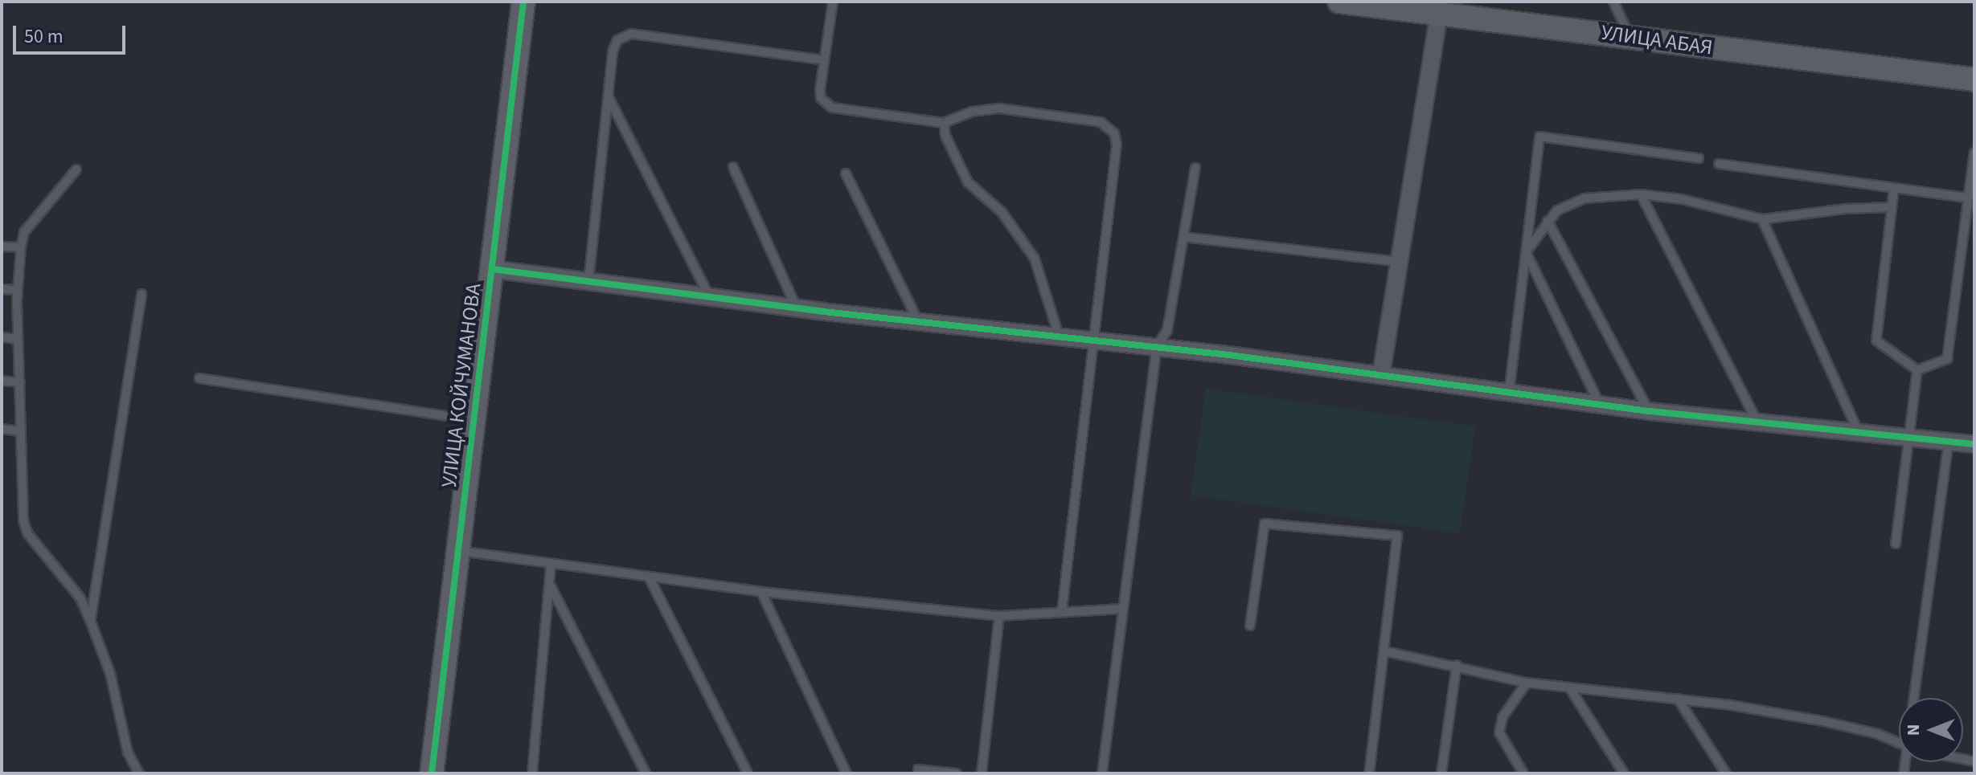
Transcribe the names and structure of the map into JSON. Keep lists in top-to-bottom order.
{
  "streets": {
    "street": ["УЛИЦА АБАЯ", "УЛИЦА КОЙЧУМАНОВА"]
  },
  "scale_bar": "50 m",
  "north": "left"
}
